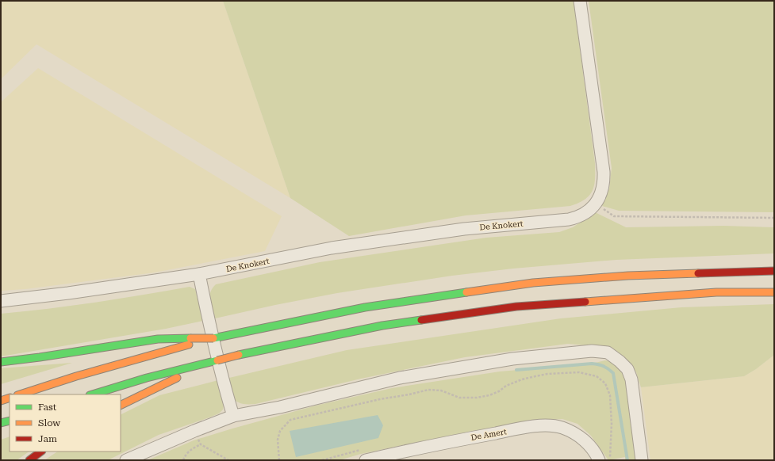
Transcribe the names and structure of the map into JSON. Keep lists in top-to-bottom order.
{
  "streets": {
    "street": ["De Knokert", "De Amert"]
  },
  "legend": ["Fast", "Slow", "Jam"]
}
